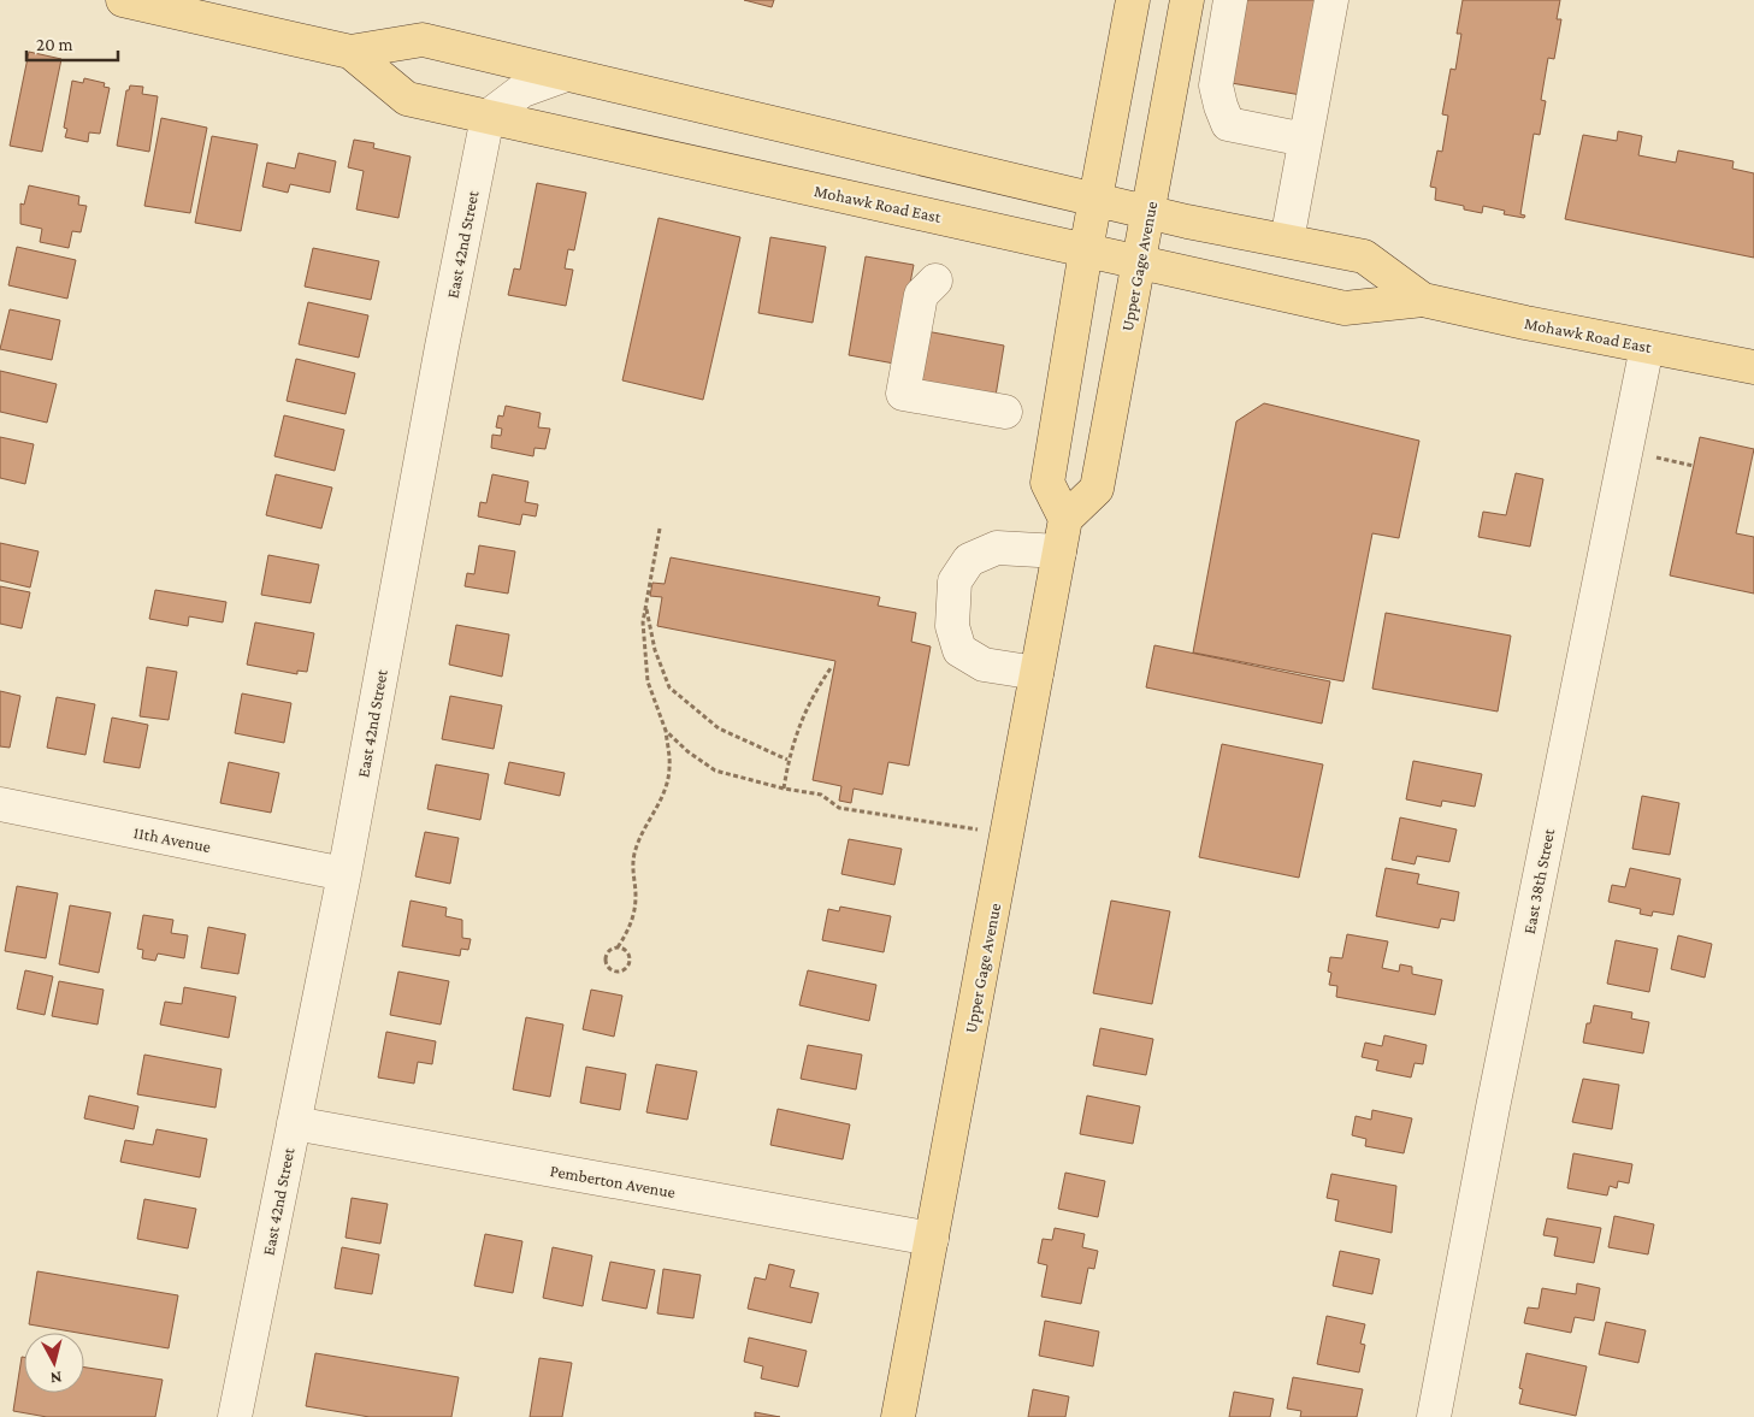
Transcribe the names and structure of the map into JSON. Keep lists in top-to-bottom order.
{
  "streets": {
    "main road": ["Mohawk Road East", "Upper Gage Avenue"],
    "street": [
      "East 42nd Street",
      "11th Avenue",
      "East 38th Street",
      "Pemberton Avenue"
    ]
  },
  "crossings": [
    ["Mohawk Road East", "East 42nd Street"],
    ["Mohawk Road East", "Upper Gage Avenue"],
    ["Mohawk Road East", "East 38th Street"],
    ["East 42nd Street", "11th Avenue"],
    ["East 42nd Street", "Pemberton Avenue"],
    ["Upper Gage Avenue", "Pemberton Avenue"]
  ],
  "scale_bar": "20 m",
  "north": "bottom"
}
